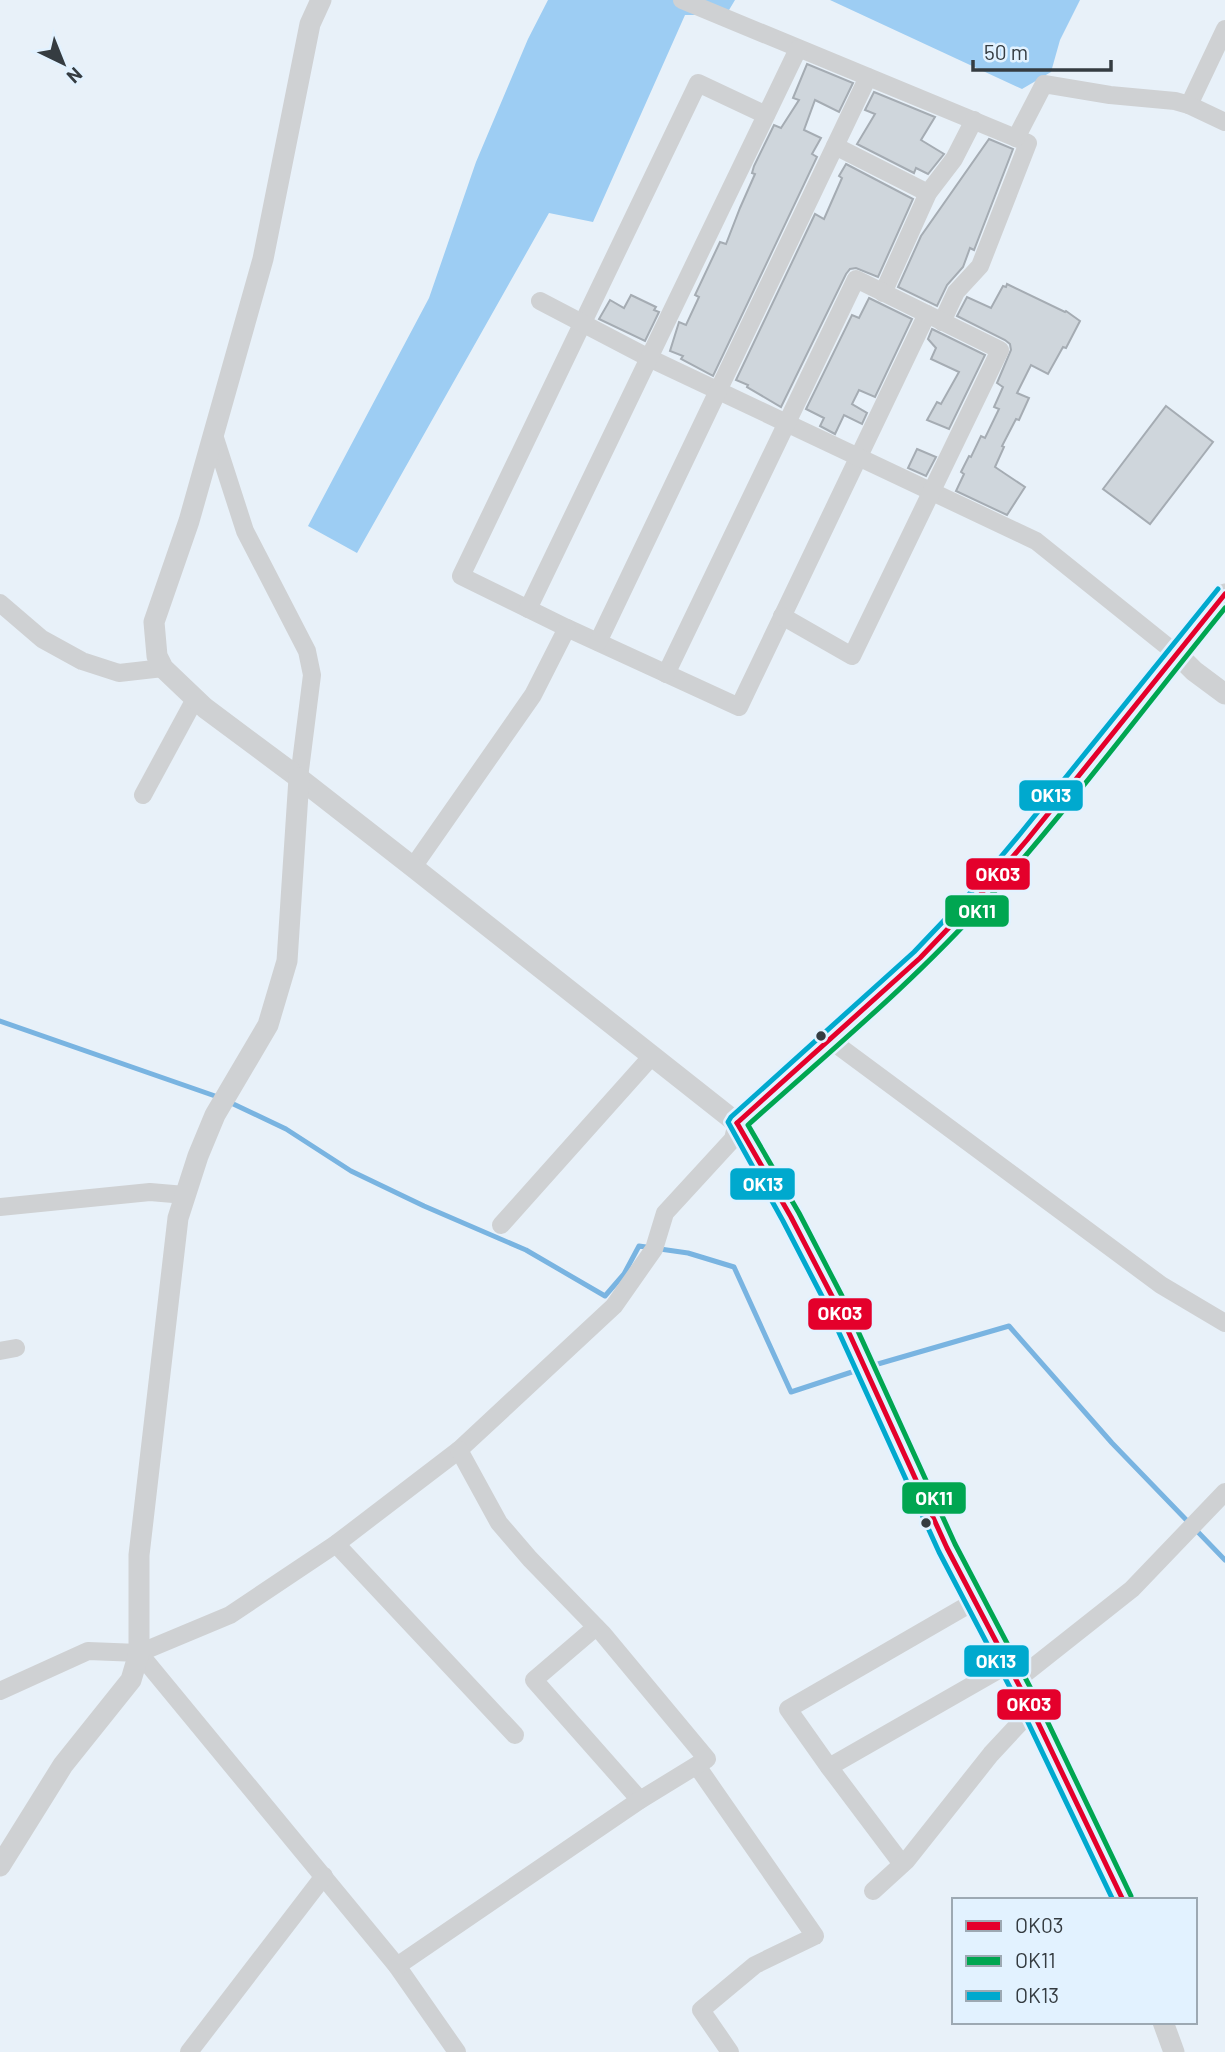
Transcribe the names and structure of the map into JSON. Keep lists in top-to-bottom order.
{
  "lines": ["transit line OK13", "transit line OK03", "transit line OK11"],
  "legend": ["OK03", "OK11", "OK13"],
  "scale_bar": "50 m",
  "north": "bottom right"
}
